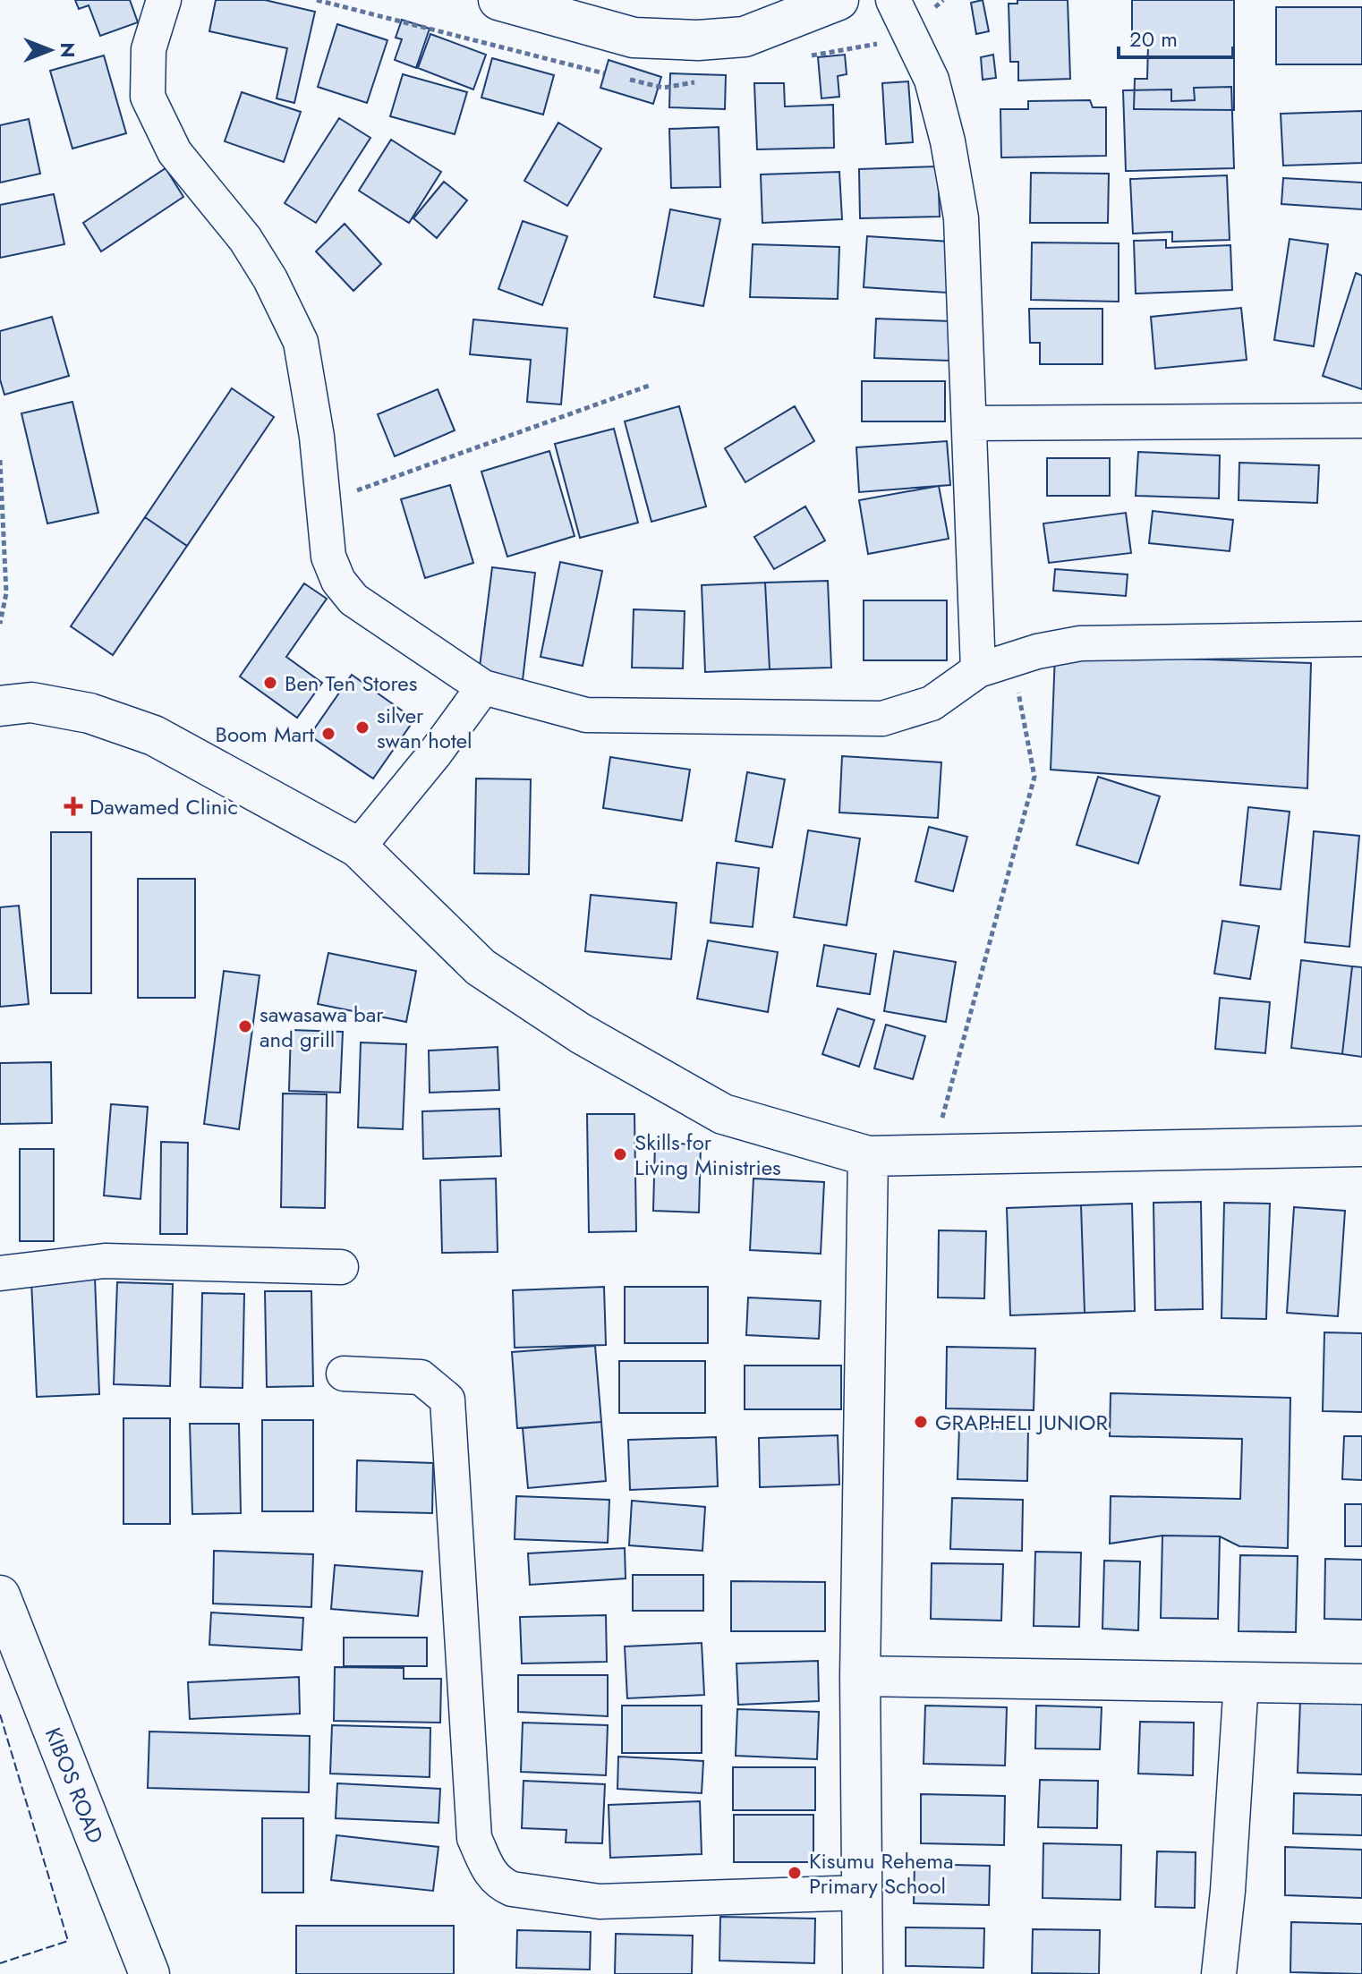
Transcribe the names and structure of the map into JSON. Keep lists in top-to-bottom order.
{
  "streets": {
    "street": ["KIBOS ROAD"]
  },
  "places": {
    "other": [
      "Ben Ten Stores",
      "silver swan hotel",
      "Boom Mart",
      "sawasawa bar and grill",
      "Skills for Living Ministries",
      "GRAPHELI JUNIOR",
      "Kisumu Rehema Primary School"
    ],
    "health": ["Dawamed Clinic"]
  },
  "scale_bar": "20 m",
  "north": "right"
}
